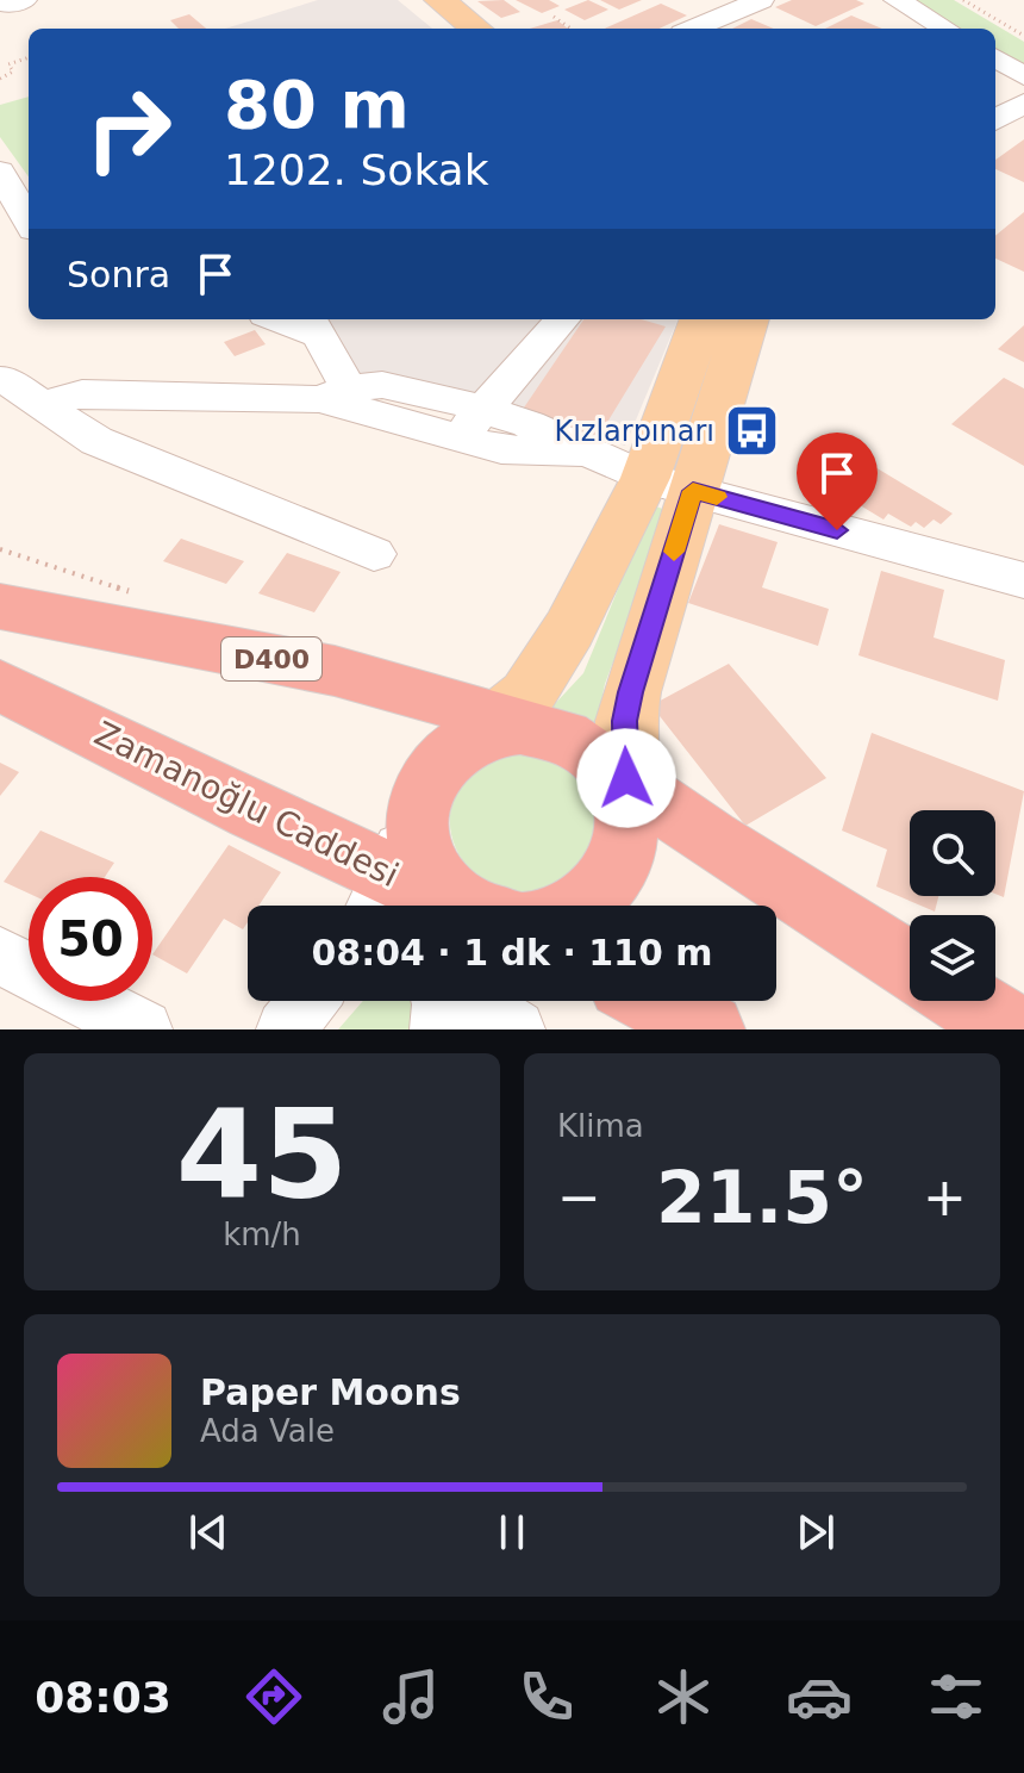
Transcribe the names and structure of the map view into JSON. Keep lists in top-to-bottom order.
{
  "streets": {
    "highway": ["D400", "Zamanoğlu Caddesi"]
  },
  "places": {
    "bus stop": ["Kızlarpınarı"]
  },
  "page": {
    "turn": ["80 m", "1202. Sokak"],
    "then": "Sonra",
    "limit": "50",
    "trip": "08:04 · 1 dk · 110 m",
    "tile": [
      ["45", "km/h"],
      "Klima"
    ],
    "heat": ["−", "21.5°", "+"],
    "song": ["Paper Moons", "Ada Vale"],
    "tabs": "08:03"
  }
}
